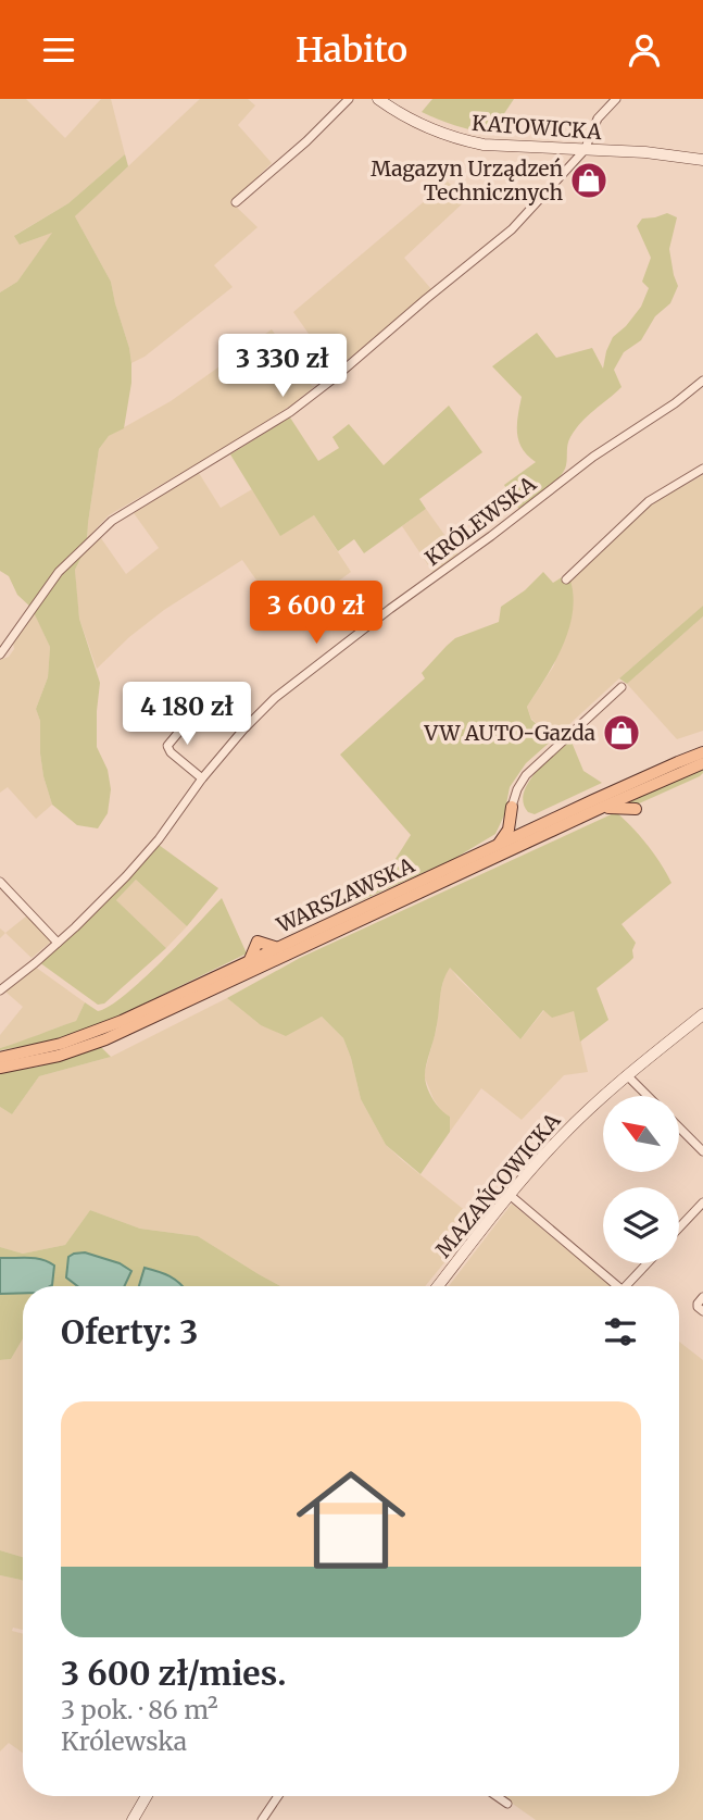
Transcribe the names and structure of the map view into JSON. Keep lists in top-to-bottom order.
{
  "streets": {
    "main road": ["WARSZAWSKA"],
    "street": ["KATOWICKA", "KRÓLEWSKA", "MAZAŃCOWICKA"]
  },
  "places": {
    "shop": ["Magazyn Urządzeń Technicznych", "VW AUTO-Gazda"]
  },
  "north": "top left",
  "page": {
    "header": "Habito",
    "price": ["3 330 zł", "3 600 zł", "4 180 zł"],
    "heading": "Oferty: 3",
    "list": [
      {
        "name": "3 600 zł/mies.",
        "note": "3 pok. · 86 m² · Królewska"
      }
    ]
  }
}
